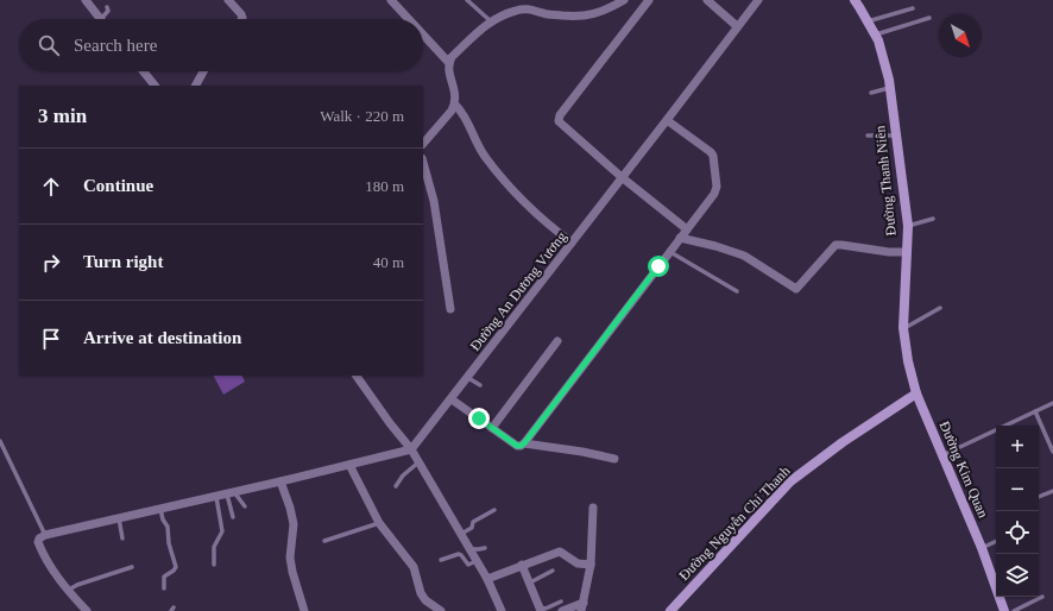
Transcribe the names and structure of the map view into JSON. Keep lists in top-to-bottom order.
{
  "streets": {
    "main road": ["Đường Thanh Niên", "Đường Kim Quan", "Đường Nguyễn Chí Thanh"],
    "street": ["Đường An Dương Vương"]
  },
  "crossings": [
    ["Đường Thanh Niên", "Đường Kim Quan"],
    ["Đường Thanh Niên", "Đường Nguyễn Chí Thanh"],
    ["Đường Kim Quan", "Đường Nguyễn Chí Thanh"]
  ],
  "north": "bottom right",
  "page": {
    "search": "Search here",
    "heading": ["3 min", "Walk · 220 m"],
    "list": [
      ["Continue", "180 m"],
      ["Turn right", "40 m"],
      "Arrive at destination"
    ],
    "map_buttons": ["+", "−"]
  }
}
